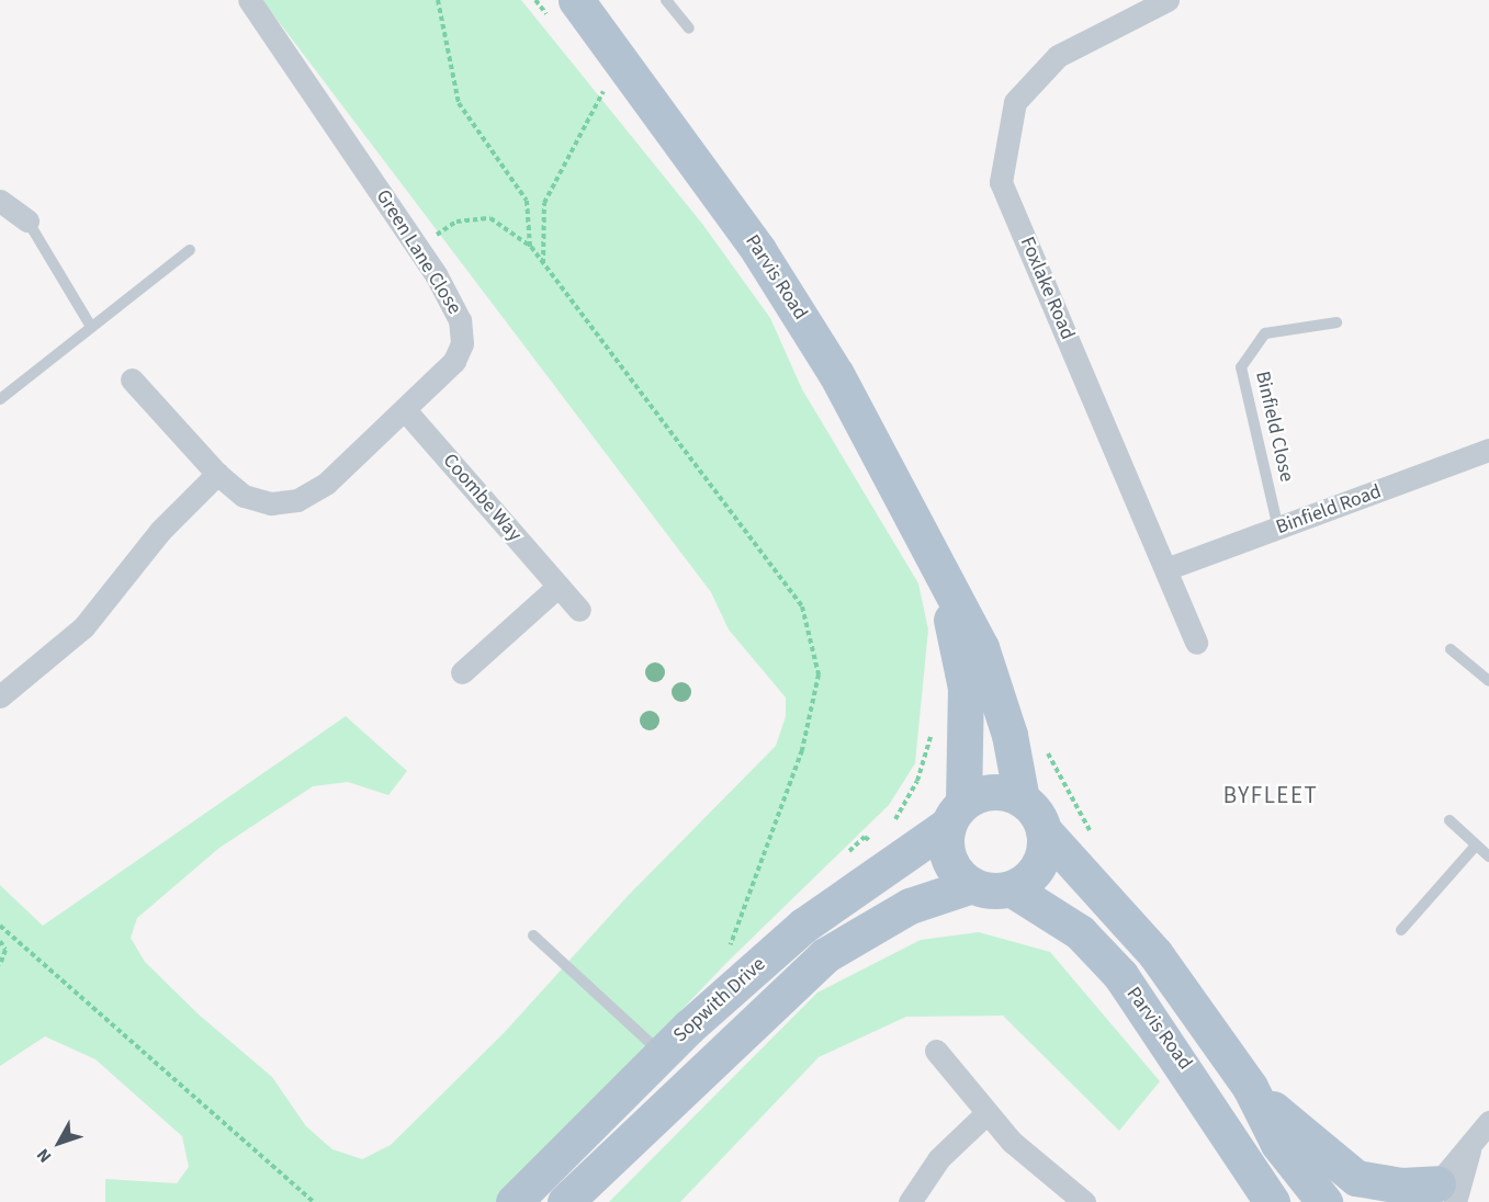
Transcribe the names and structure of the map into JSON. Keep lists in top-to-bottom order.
{
  "streets": {
    "main road": ["Parvis Road", "Sopwith Drive"],
    "street": [
      "Green Lane Close",
      "Foxlake Road",
      "Coombe Way",
      "Binfield Road"
    ],
    "lane": ["Binfield Close"]
  },
  "crossings": [
    ["Green Lane Close", "Coombe Way"],
    ["Parvis Road", "Sopwith Drive"],
    ["Foxlake Road", "Binfield Road"],
    ["Binfield Close", "Binfield Road"]
  ],
  "districts": ["BYFLEET"],
  "north": "bottom left"
}
